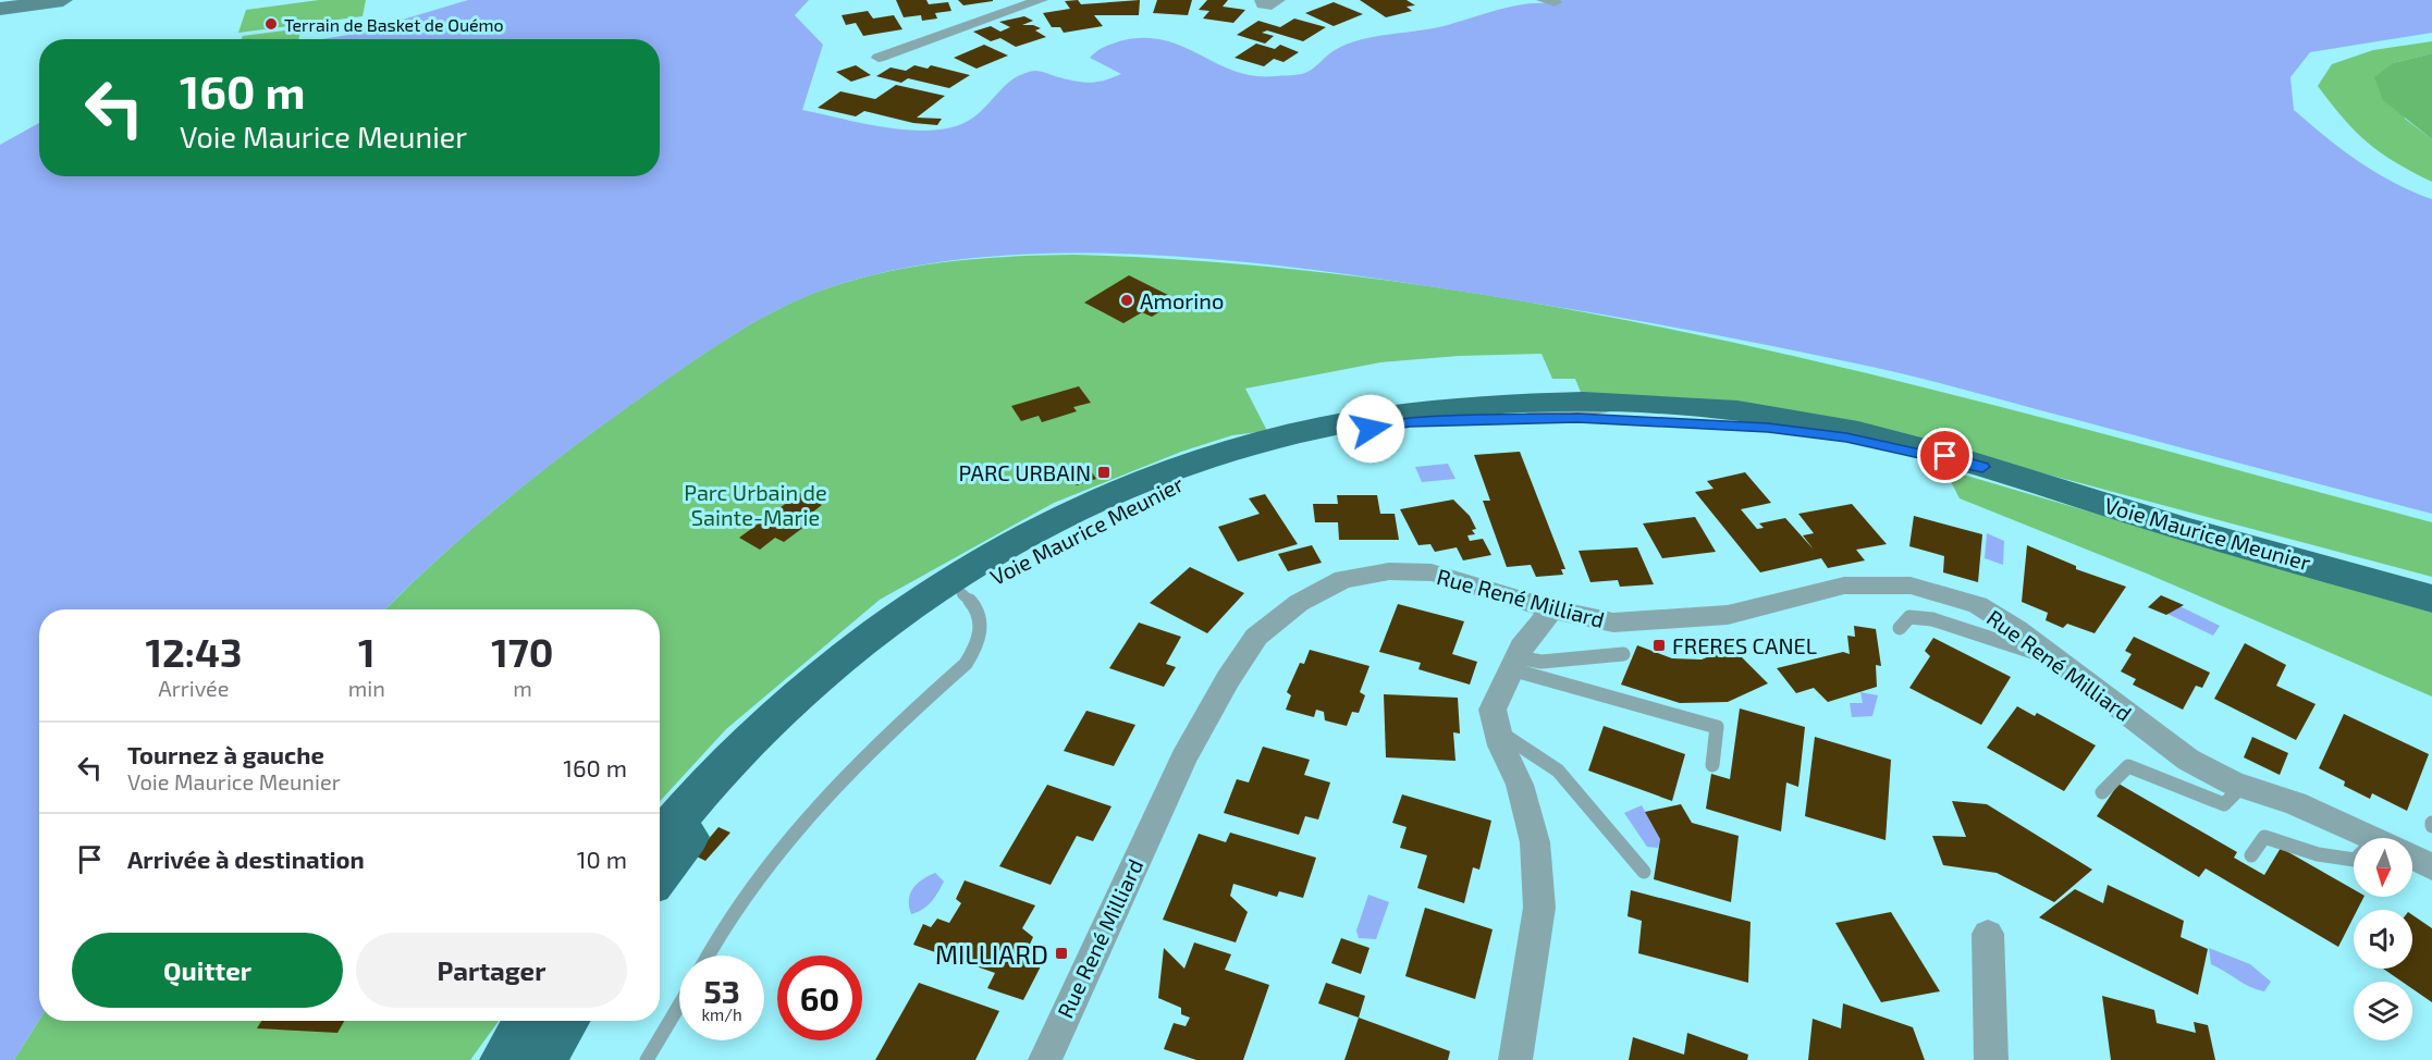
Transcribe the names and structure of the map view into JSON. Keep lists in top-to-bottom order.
{
  "streets": {
    "main road": ["Voie Maurice Meunier"],
    "street": ["Rue René Milliard"]
  },
  "parks": ["Parc Urbain de Sainte-Marie"],
  "places": {
    "other": ["Terrain de Basket de Ouémo", "Amorino"],
    "transit": ["PARC URBAIN", "FRERES CANEL", "MILLIARD"]
  },
  "north": "bottom",
  "page": {
    "turn": ["160 m", "Voie Maurice Meunier"],
    "eta": [
      "12:43",
      "Arrivée",
      "1",
      "min",
      "170",
      "m"
    ],
    "list": [
      {
        "name": "Tournez à gauche",
        "note": "Voie Maurice Meunier",
        "value": "160 m"
      },
      {
        "name": "Arrivée à destination",
        "value": "10 m"
      }
    ],
    "buttons": ["Quitter", "Partager"],
    "speed": "53 km/h",
    "limit": "60"
  }
}
